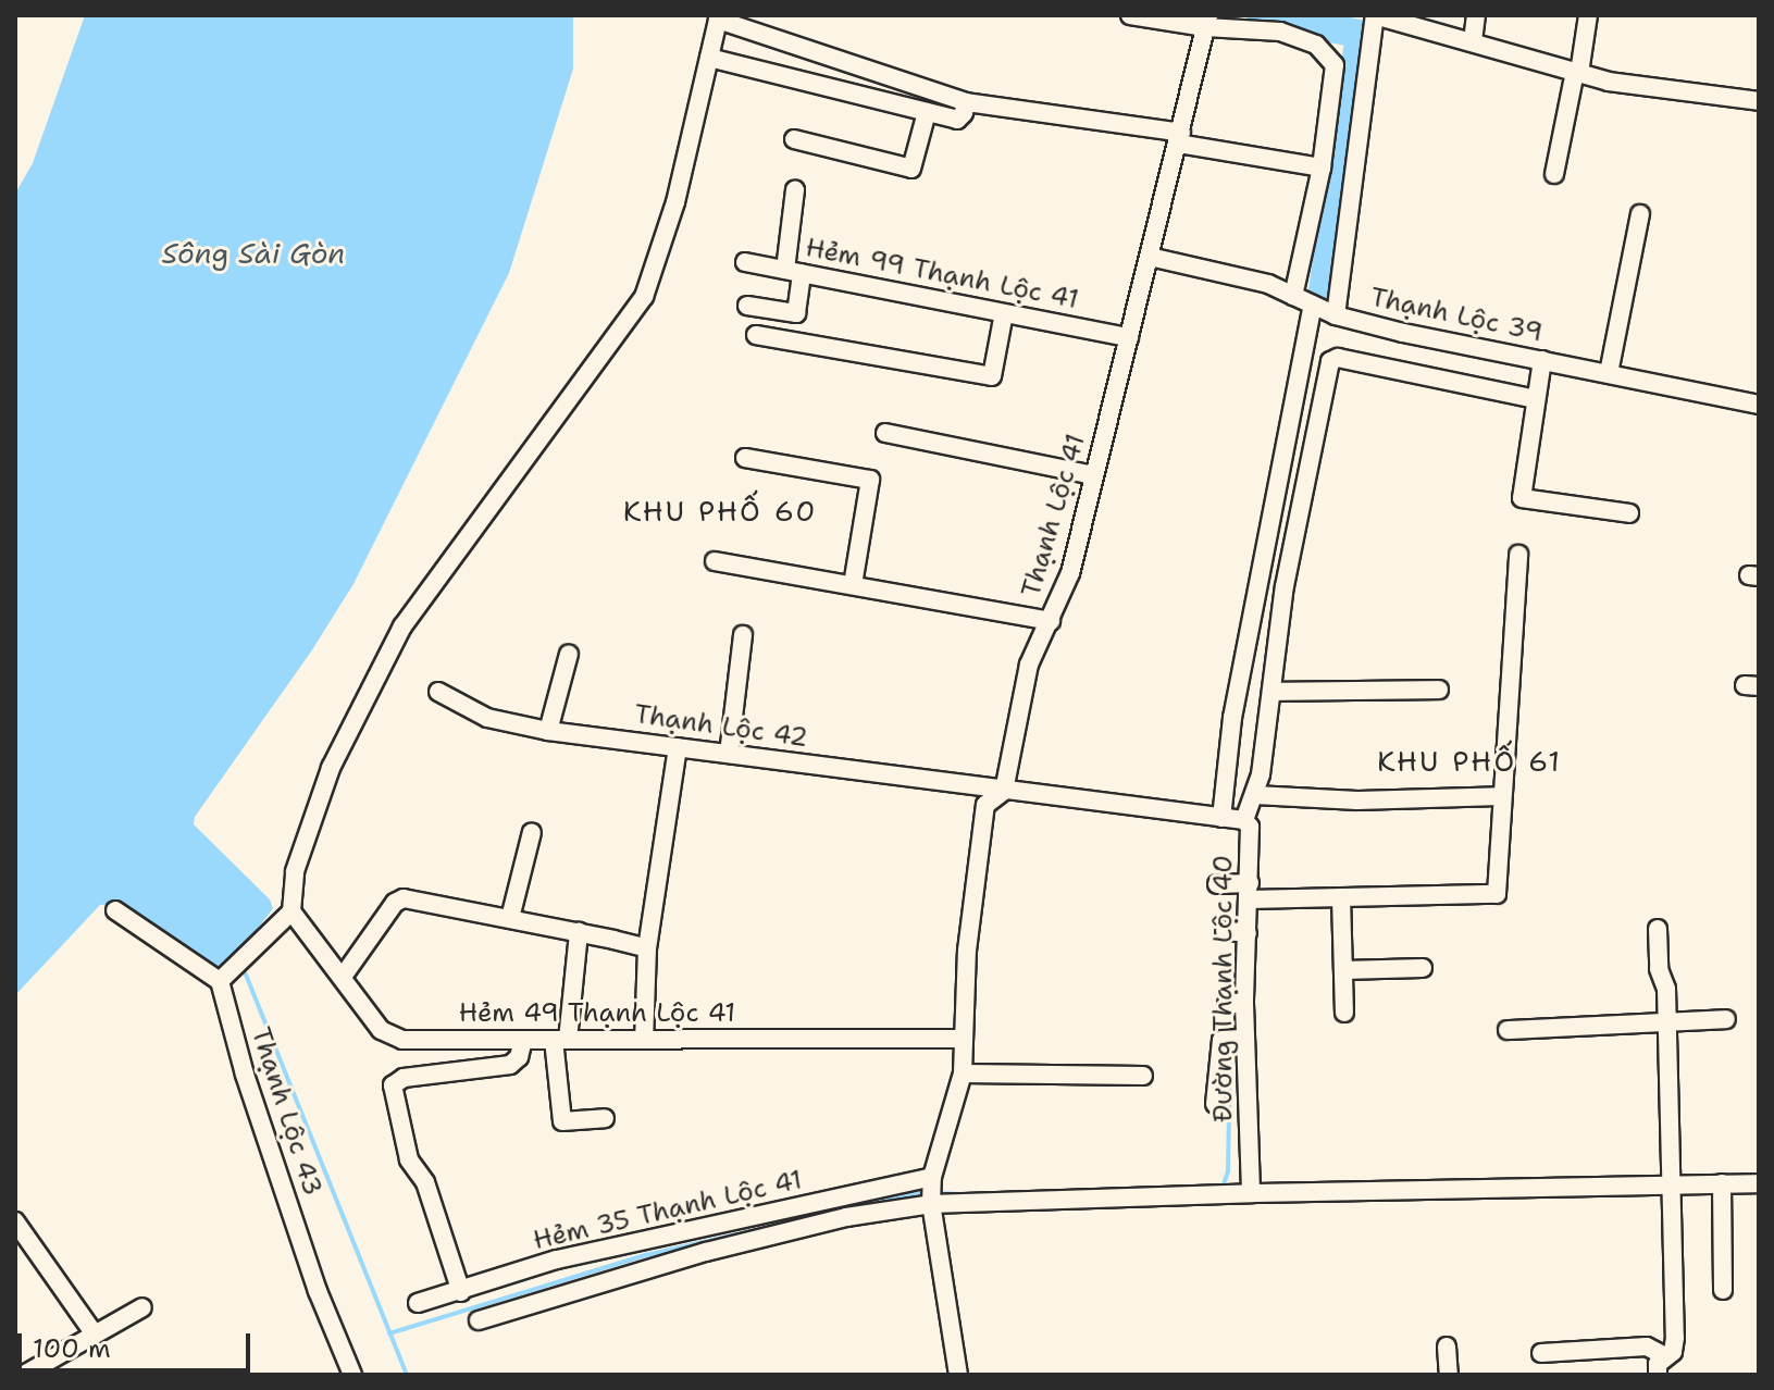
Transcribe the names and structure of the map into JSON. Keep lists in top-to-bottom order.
{
  "streets": {
    "street": [
      "Hẻm 99 Thạnh Lộc 41",
      "Thạnh Lộc 39",
      "Thạnh Lộc 41",
      "Thạnh Lộc 42",
      "Đường Thạnh Lộc 40",
      "Hẻm 49 Thạnh Lộc 41",
      "Thạnh Lộc 43",
      "Hẻm 35 Thạnh Lộc 41"
    ]
  },
  "crossings": [
    ["Hẻm 99 Thạnh Lộc 41", "Thạnh Lộc 41"],
    ["Thạnh Lộc 39", "Thạnh Lộc 41"],
    ["Thạnh Lộc 41", "Thạnh Lộc 42"],
    ["Thạnh Lộc 41", "Đường Thạnh Lộc 40"],
    ["Thạnh Lộc 41", "Hẻm 49 Thạnh Lộc 41"],
    ["Thạnh Lộc 41", "Hẻm 35 Thạnh Lộc 41"],
    ["Thạnh Lộc 42", "Đường Thạnh Lộc 40"]
  ],
  "districts": ["KHU PHỐ 60", "KHU PHỐ 61"],
  "water": ["Sông Sài Gòn"],
  "scale_bar": "100 m"
}
